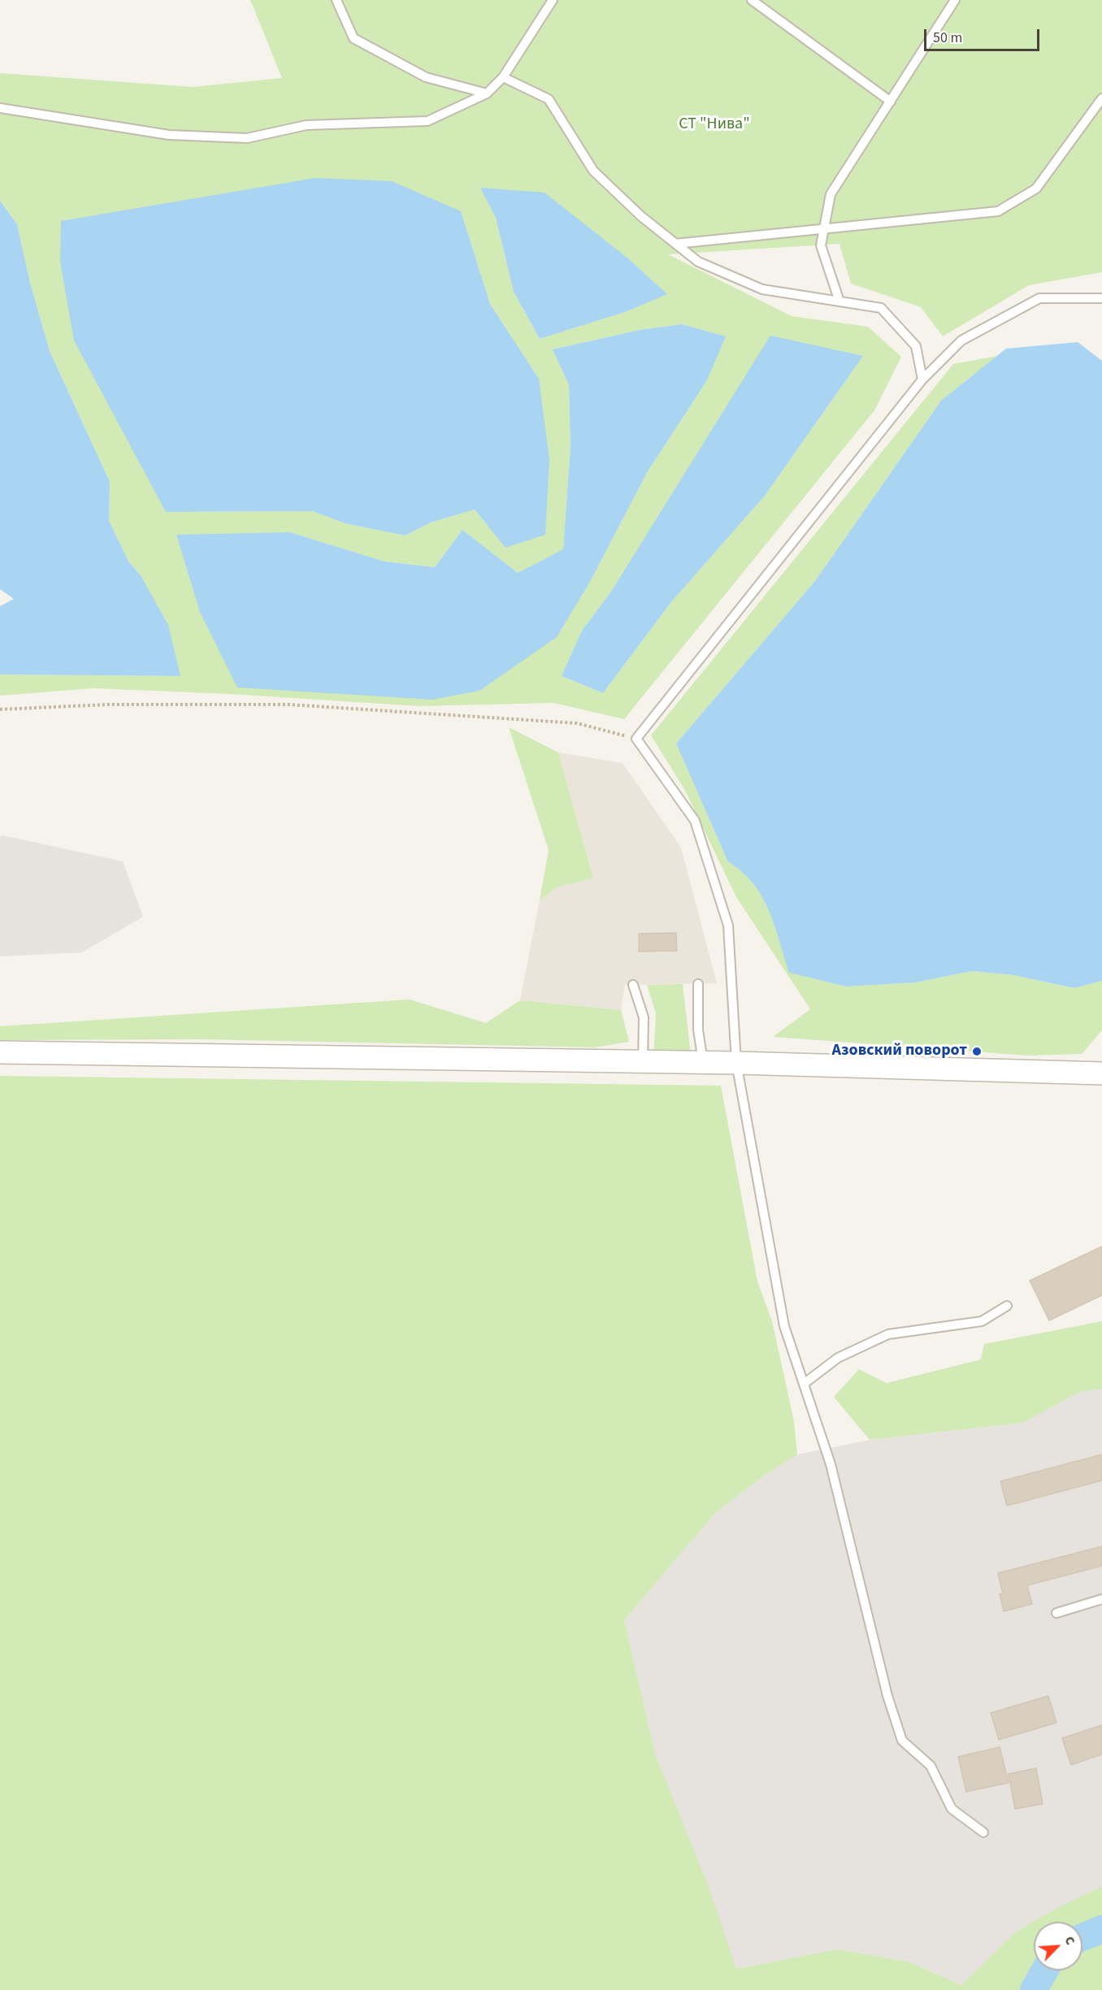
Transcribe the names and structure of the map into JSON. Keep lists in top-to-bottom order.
{
  "parks": ["СТ \"Нива\""],
  "places": ["Азовский поворот"],
  "scale_bar": "50 m",
  "north": "top right"
}
